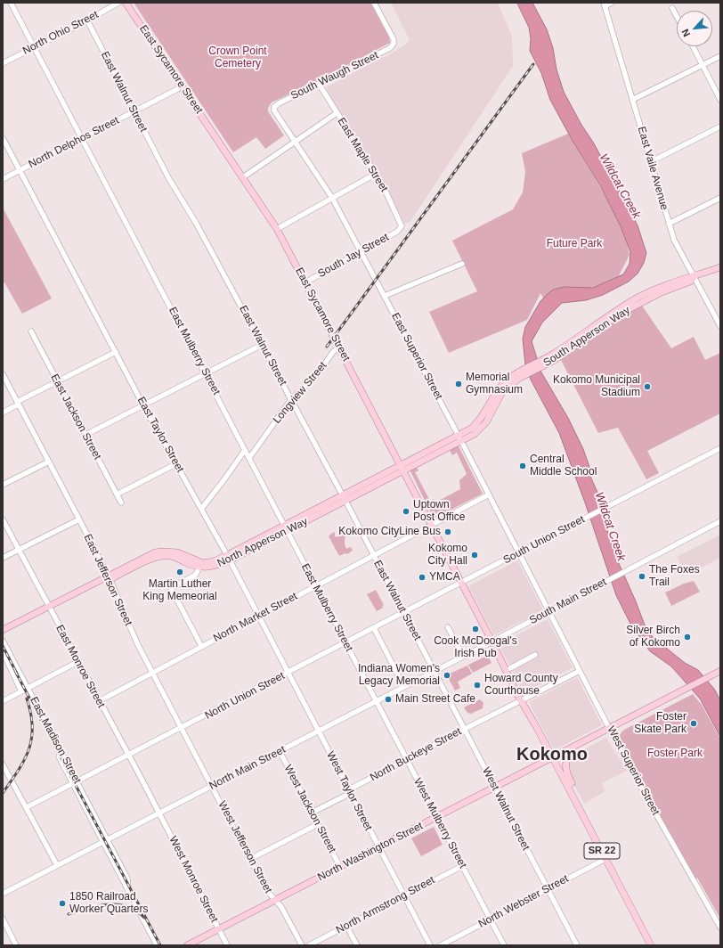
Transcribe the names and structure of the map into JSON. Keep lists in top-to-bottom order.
{
  "streets": {
    "main road": [
      "East Sycamore Street",
      "South Apperson Way",
      "North Apperson Way",
      "SR 22",
      "North Washington Street"
    ],
    "street": [
      "North Ohio Street",
      "South Waugh Street",
      "East Walnut Street",
      "North Delphos Street",
      "East Maple Street",
      "East Vaile Avenue",
      "South Jay Street",
      "East Mulberry Street",
      "East Superior Street",
      "Longview Street",
      "East Jackson Street",
      "East Taylor Street",
      "South Union Street",
      "East Jefferson Street",
      "South Main Street",
      "North Market Street",
      "East Monroe Street",
      "North Union Street",
      "East Madison Street",
      "North Buckeye Street",
      "North Main Street",
      "West Superior Street",
      "West Taylor Street",
      "West Jackson Street",
      "West Walnut Street",
      "West Mulberry Street",
      "West Jefferson Street",
      "West Monroe Street",
      "North Webster Street",
      "North Armstrong Street"
    ]
  },
  "crossings": [
    ["North Ohio Street", "East Walnut Street"],
    ["North Ohio Street", "East Mulberry Street"],
    ["East Sycamore Street", "North Delphos Street"],
    ["East Sycamore Street", "South Jay Street"],
    ["East Sycamore Street", "South Apperson Way"],
    ["East Sycamore Street", "Longview Street"],
    ["East Sycamore Street", "South Union Street"],
    ["East Sycamore Street", "North Apperson Way"],
    ["East Sycamore Street", "South Main Street"],
    ["East Sycamore Street", "North Market Street"],
    ["East Sycamore Street", "North Union Street"],
    ["East Sycamore Street", "North Buckeye Street"],
    ["East Sycamore Street", "North Main Street"],
    ["East Sycamore Street", "SR 22"],
    ["East Sycamore Street", "North Washington Street"],
    ["South Waugh Street", "East Maple Street"],
    ["South Waugh Street", "East Superior Street"],
    ["East Walnut Street", "North Delphos Street"],
    ["East Walnut Street", "Longview Street"],
    ["East Walnut Street", "North Apperson Way"],
    ["East Walnut Street", "North Market Street"],
    ["East Walnut Street", "North Union Street"],
    ["East Walnut Street", "North Main Street"],
    ["East Walnut Street", "West Walnut Street"],
    ["North Delphos Street", "East Mulberry Street"],
    ["North Delphos Street", "East Taylor Street"],
    ["East Maple Street", "South Jay Street"],
    ["East Vaile Avenue", "South Apperson Way"],
    ["South Jay Street", "East Superior Street"],
    ["South Apperson Way", "East Superior Street"],
    ["South Apperson Way", "North Apperson Way"],
    ["East Mulberry Street", "Longview Street"],
    ["East Mulberry Street", "North Apperson Way"],
    ["East Mulberry Street", "North Market Street"],
    ["East Mulberry Street", "North Union Street"],
    ["East Mulberry Street", "North Main Street"],
    ["East Mulberry Street", "West Mulberry Street"],
    ["East Superior Street", "South Union Street"],
    ["East Superior Street", "South Main Street"],
    ["East Superior Street", "North Market Street"],
    ["East Superior Street", "West Superior Street"],
    ["East Taylor Street", "North Apperson Way"],
    ["East Taylor Street", "North Market Street"],
    ["East Taylor Street", "North Union Street"],
    ["East Taylor Street", "North Main Street"],
    ["East Taylor Street", "West Taylor Street"],
    ["South Union Street", "North Union Street"],
    ["North Apperson Way", "East Jefferson Street"],
    ["North Apperson Way", "East Monroe Street"],
    ["East Jefferson Street", "North Market Street"],
    ["East Jefferson Street", "North Union Street"],
    ["East Jefferson Street", "North Main Street"],
    ["East Jefferson Street", "West Jefferson Street"],
    ["South Main Street", "North Main Street"],
    ["South Main Street", "West Superior Street"],
    ["North Market Street", "East Monroe Street"],
    ["East Monroe Street", "North Union Street"],
    ["East Monroe Street", "North Main Street"],
    ["East Monroe Street", "West Monroe Street"],
    ["North Union Street", "East Madison Street"],
    ["East Madison Street", "North Main Street"],
    ["North Buckeye Street", "West Superior Street"],
    ["North Buckeye Street", "West Taylor Street"],
    ["North Buckeye Street", "West Jackson Street"],
    ["North Buckeye Street", "West Walnut Street"],
    ["North Buckeye Street", "West Mulberry Street"],
    ["North Main Street", "West Taylor Street"],
    ["North Main Street", "West Jackson Street"],
    ["North Main Street", "West Walnut Street"],
    ["North Main Street", "West Mulberry Street"],
    ["North Main Street", "West Jefferson Street"],
    ["North Main Street", "West Monroe Street"],
    ["West Superior Street", "North Washington Street"],
    ["West Taylor Street", "North Washington Street"],
    ["West Taylor Street", "North Armstrong Street"],
    ["West Jackson Street", "North Washington Street"],
    ["West Walnut Street", "North Washington Street"],
    ["West Walnut Street", "North Webster Street"],
    ["West Mulberry Street", "North Washington Street"],
    ["West Mulberry Street", "North Webster Street"],
    ["West Mulberry Street", "North Armstrong Street"],
    ["West Jefferson Street", "North Washington Street"],
    ["SR 22", "North Washington Street"],
    ["SR 22", "North Webster Street"],
    ["North Washington Street", "West Monroe Street"]
  ],
  "districts": ["Kokomo"],
  "water": ["Wildcat Creek"],
  "parks": ["Crown Point Cemetery", "Future Park", "Foster Park"],
  "places": [
    "Memorial Gymnasium",
    "Kokomo Municipal Stadium",
    "Central Middle School",
    "Uptown Post Office",
    "Kokomo CityLine Bus",
    "Kokomo City Hall",
    "Martin Luther King Memeorial",
    "The Foxes Trail",
    "YMCA",
    "Cook McDoogal's Irish Pub",
    "Silver Birch of Kokomo",
    "Indiana Women's Legacy Memorial",
    "Howard County Courthouse",
    "Main Street Cafe",
    "Foster Skate Park",
    "1850 Railroad Worker Quarters"
  ],
  "north": "bottom left"
}
